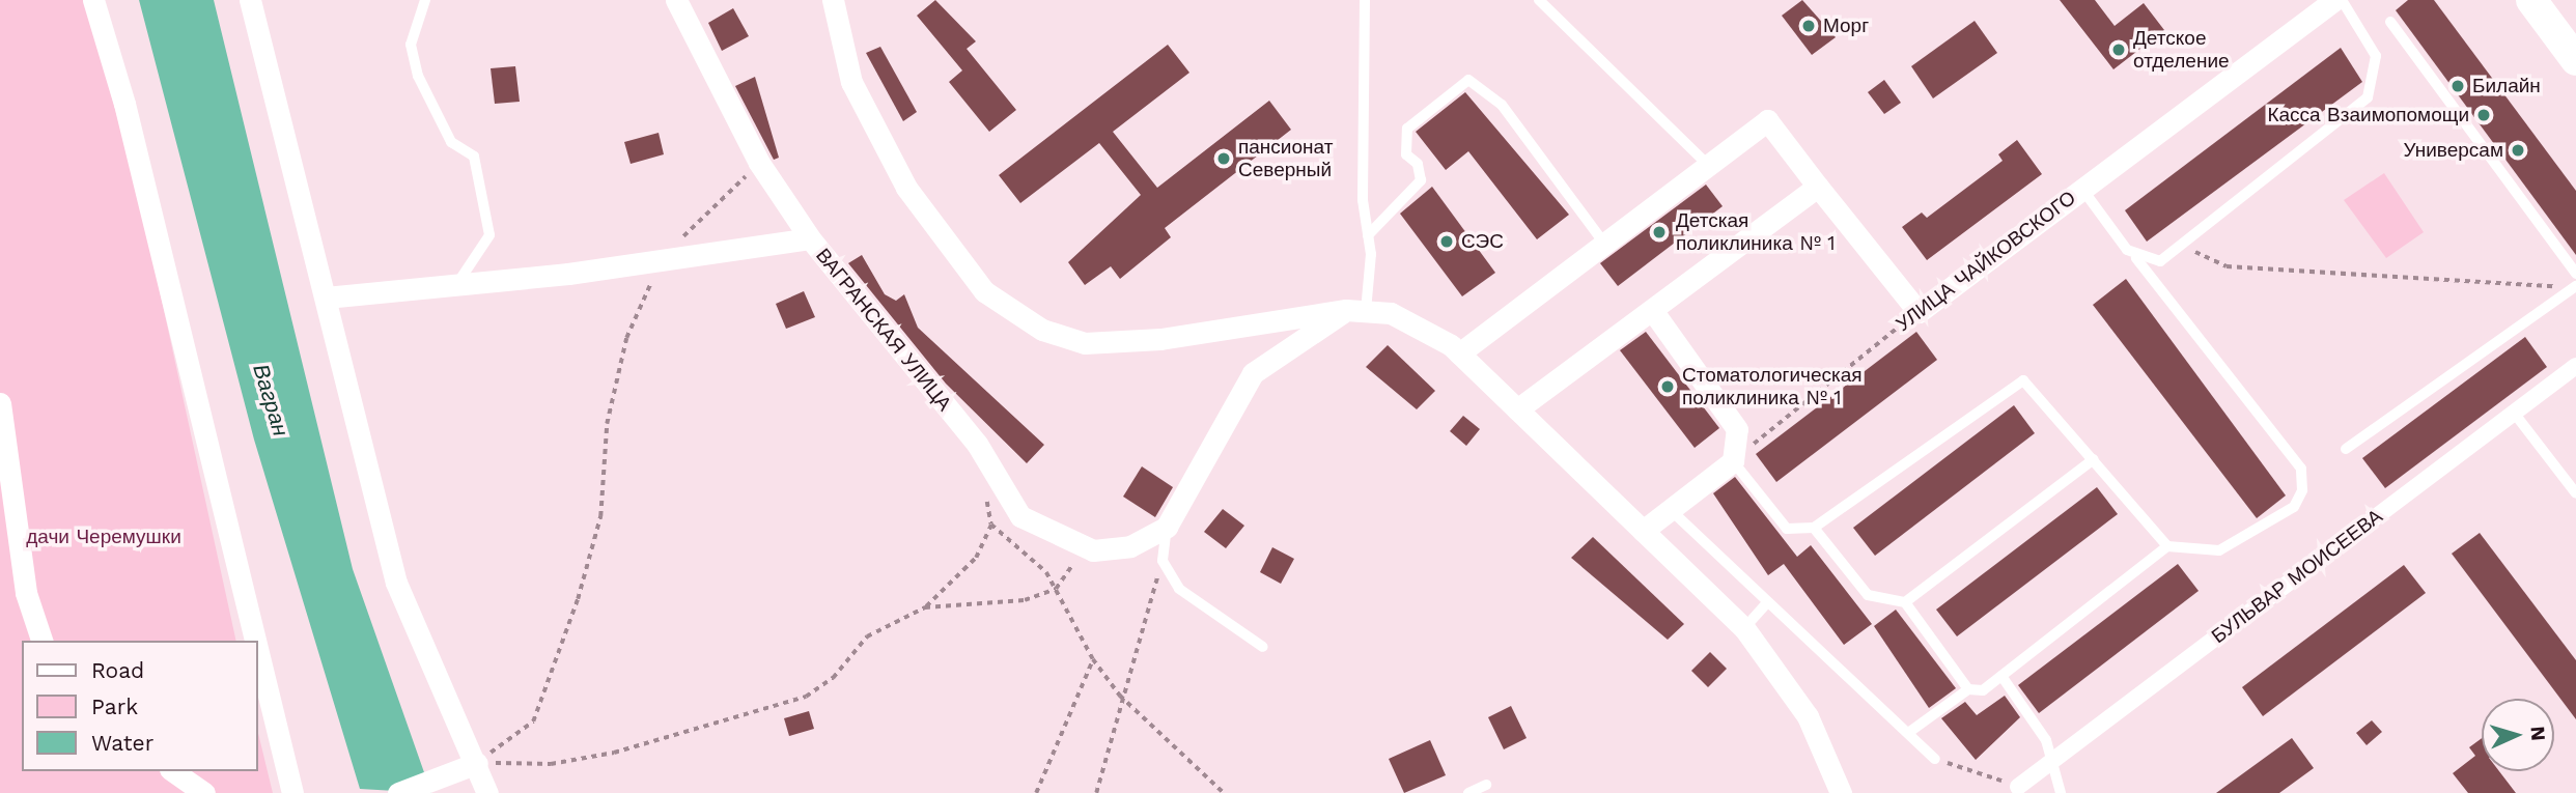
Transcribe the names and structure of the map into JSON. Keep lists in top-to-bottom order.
{
  "streets": {
    "street": ["УЛИЦА ЧАЙКОВСКОГО", "ВАГРАНСКАЯ УЛИЦА", "БУЛЬВАР МОИСЕЕВА"]
  },
  "water": ["Вагран"],
  "parks": ["дачи Черемушки"],
  "places": [
    "Морг",
    "Детское отделение",
    "Билайн",
    "Касса Взаимопомощи",
    "Универсам",
    "пансионат Северный",
    "Детская поликлиника № 1",
    "СЭС",
    "Стоматологическая поликлиника № 1"
  ],
  "legend": ["Road", "Park", "Water"],
  "north": "right"
}
